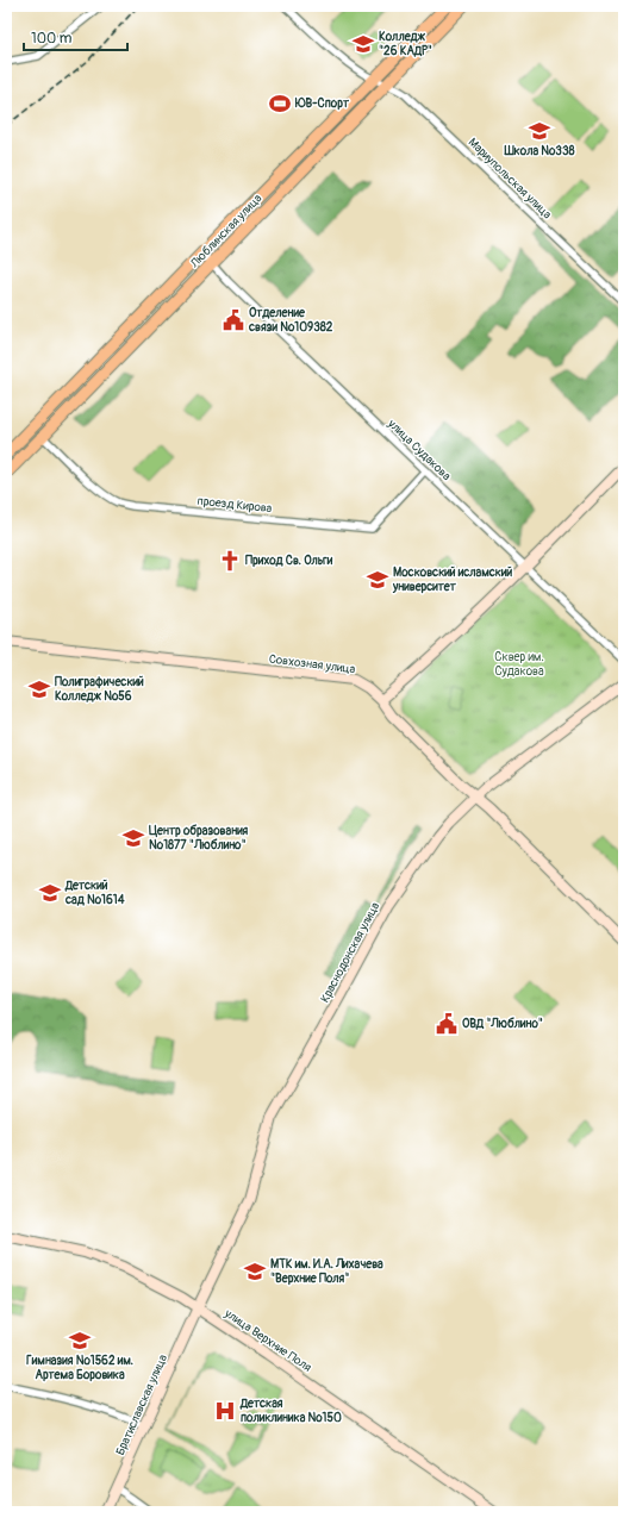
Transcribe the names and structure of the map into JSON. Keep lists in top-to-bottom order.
{
  "streets": {
    "main road": [
      "Люблинская улица",
      "Совхозная улица",
      "Краснодонская улица",
      "улица Верхние Поля",
      "Братиславская улица"
    ],
    "street": ["Мариупольская улица", "улица Судакова", "проезд Кирова"]
  },
  "crossings": [
    ["Мариупольская улица", "Люблинская улица"],
    ["Люблинская улица", "улица Судакова"],
    ["Люблинская улица", "проезд Кирова"],
    ["улица Судакова", "проезд Кирова"],
    ["Совхозная улица", "Краснодонская улица"],
    ["Краснодонская улица", "улица Верхние Поля"],
    ["Краснодонская улица", "Братиславская улица"],
    ["улица Верхние Поля", "Братиславская улица"]
  ],
  "parks": ["Сквер им. Судакова"],
  "places": {
    "school or university": [
      "Колледж \"26 КАДР\"",
      "Школа №338",
      "Московский исламский университет",
      "Полиграфический Колледж №56",
      "Центр образования №1877 \"Люблино\"",
      "Детский сад №1614",
      "МТК им. И.А. Лихачева \"Верхние Поля\"",
      "Гимназия №1562 им. Артема Боровика"
    ],
    "sports": ["ЮВ-Спорт"],
    "public building": ["Отделение связи №109382", "ОВД \"Люблино\""],
    "church": ["Приход Св. Ольги"],
    "hospital": ["Детская поликлиника №150"]
  },
  "scale_bar": "100 m"
}
